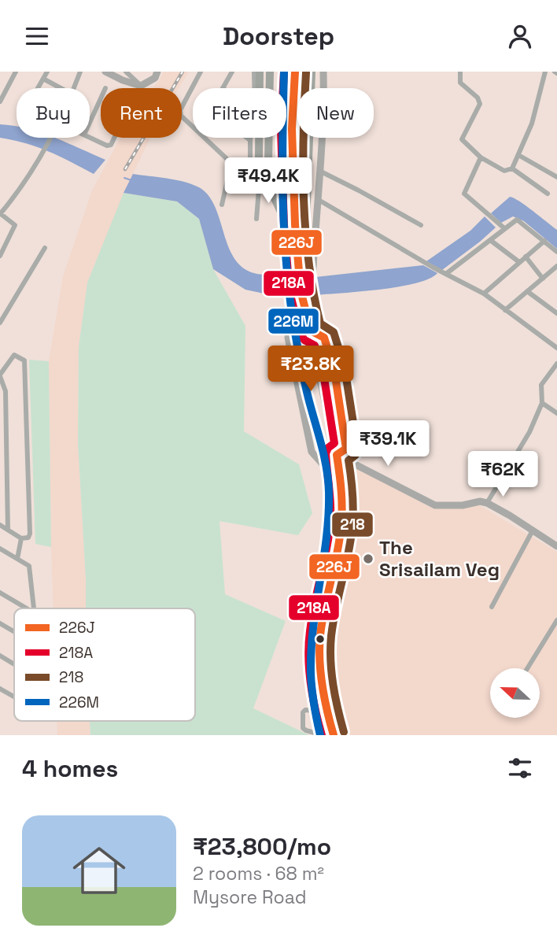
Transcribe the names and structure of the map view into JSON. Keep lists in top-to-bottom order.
{
  "places": ["The Srisailam Veg"],
  "lines": [
    "transit line 226J",
    "transit line 218A",
    "transit line 226M",
    "transit line 218"
  ],
  "legend": [
    "226J",
    "218A",
    "218",
    "226M"
  ],
  "north": "left",
  "page": {
    "header": "Doorstep",
    "chip": [
      "Buy",
      "Rent",
      "Filters",
      "New"
    ],
    "price": [
      "₹49.4K",
      "₹23.8K",
      "₹39.1K",
      "₹62K"
    ],
    "heading": "4 homes",
    "list": [
      {
        "name": "₹23,800/mo",
        "note": "2 rooms · 68 m² · Mysore Road"
      }
    ]
  }
}
